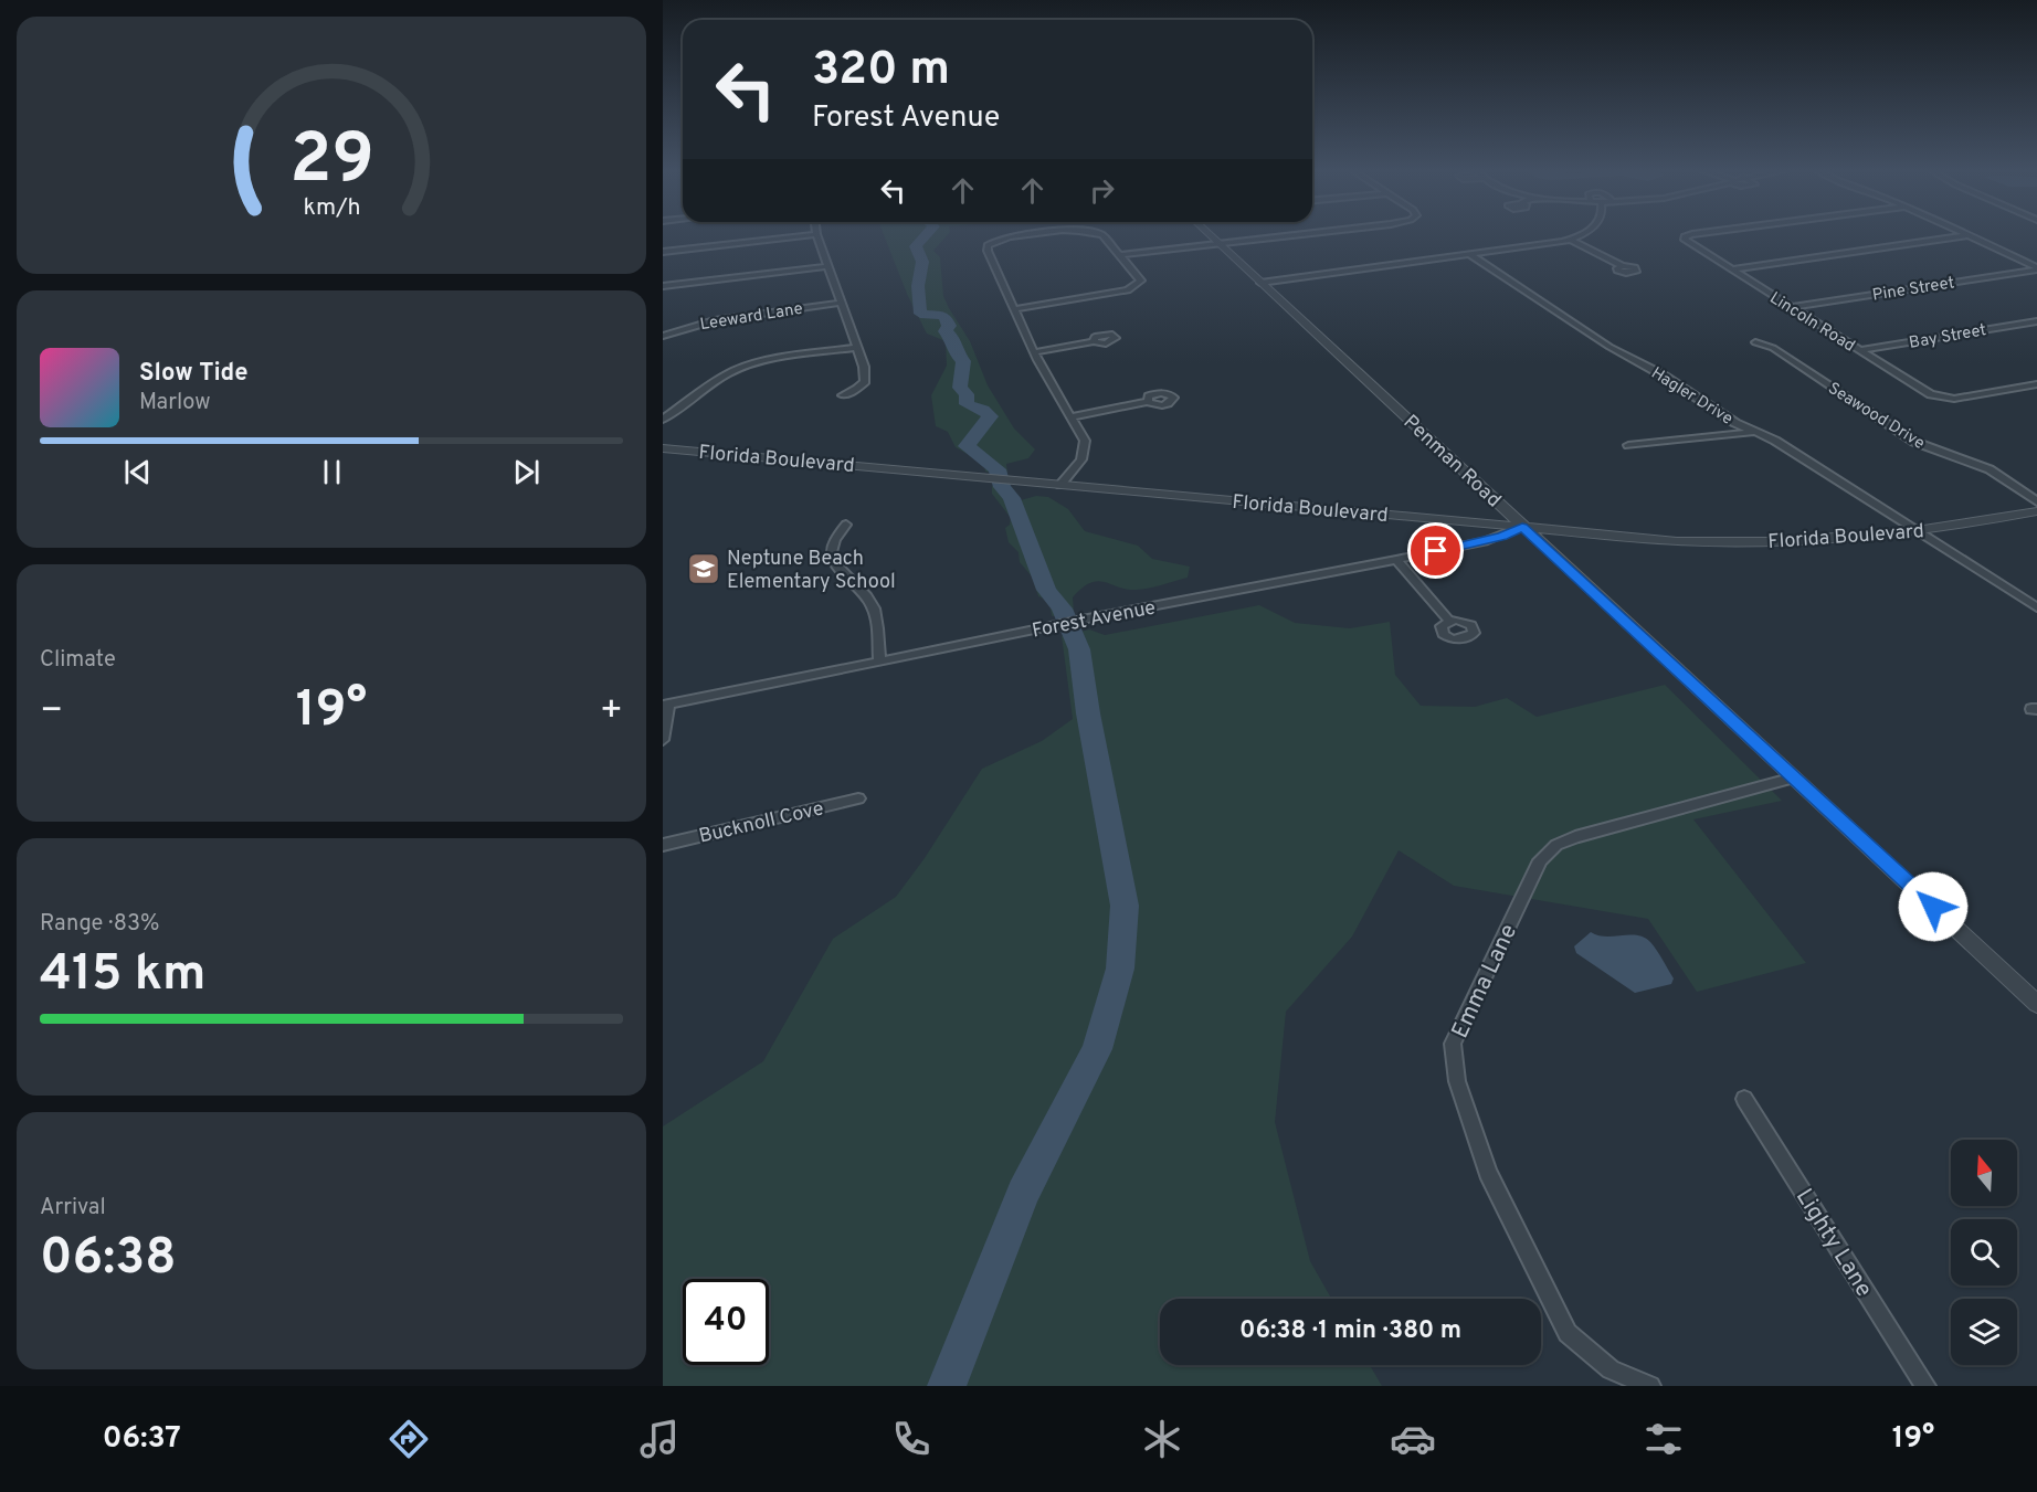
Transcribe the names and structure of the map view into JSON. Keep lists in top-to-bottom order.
{
  "streets": {
    "street": [
      "Pine Street",
      "Leeward Lane",
      "Lincoln Road",
      "Bay Street",
      "Hagler Drive",
      "Seawood Drive",
      "Florida Boulevard",
      "Penman Road",
      "Forest Avenue",
      "Bucknoll Cove",
      "Emma Lane",
      "Lighty Lane"
    ]
  },
  "crossings": [
    ["Pine Street", "Lincoln Road"],
    ["Lincoln Road", "Bay Street"],
    ["Hagler Drive", "Florida Boulevard"],
    ["Florida Boulevard", "Penman Road"],
    ["Florida Boulevard", "Forest Avenue"],
    ["Penman Road", "Forest Avenue"],
    ["Penman Road", "Emma Lane"]
  ],
  "places": {
    "school or university": ["Neptune Beach Elementary School"]
  },
  "north": "top",
  "page": {
    "turn": ["320 m", "Forest Avenue"],
    "song": ["Slow Tide", "Marlow"],
    "tile": [
      "Climate",
      ["Range · 83%", "415 km"],
      ["Arrival", "06:38"]
    ],
    "heat": ["−", "19°", "+"],
    "limit": "40",
    "trip": "06:38 · 1 min · 380 m",
    "tabs": ["06:37", "19°"],
    "gauge": ["29", "km/h"]
  }
}
